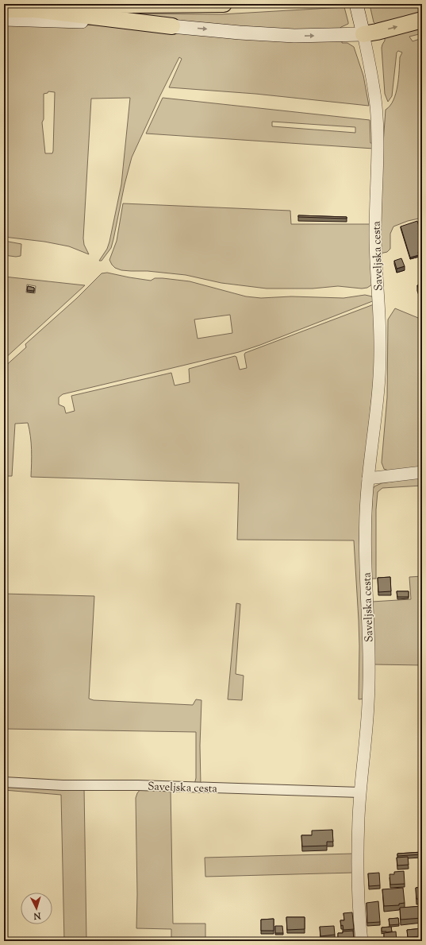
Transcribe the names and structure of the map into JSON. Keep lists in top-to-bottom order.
{
  "streets": {
    "street": ["Saveljska cesta"]
  },
  "north": "bottom"
}
